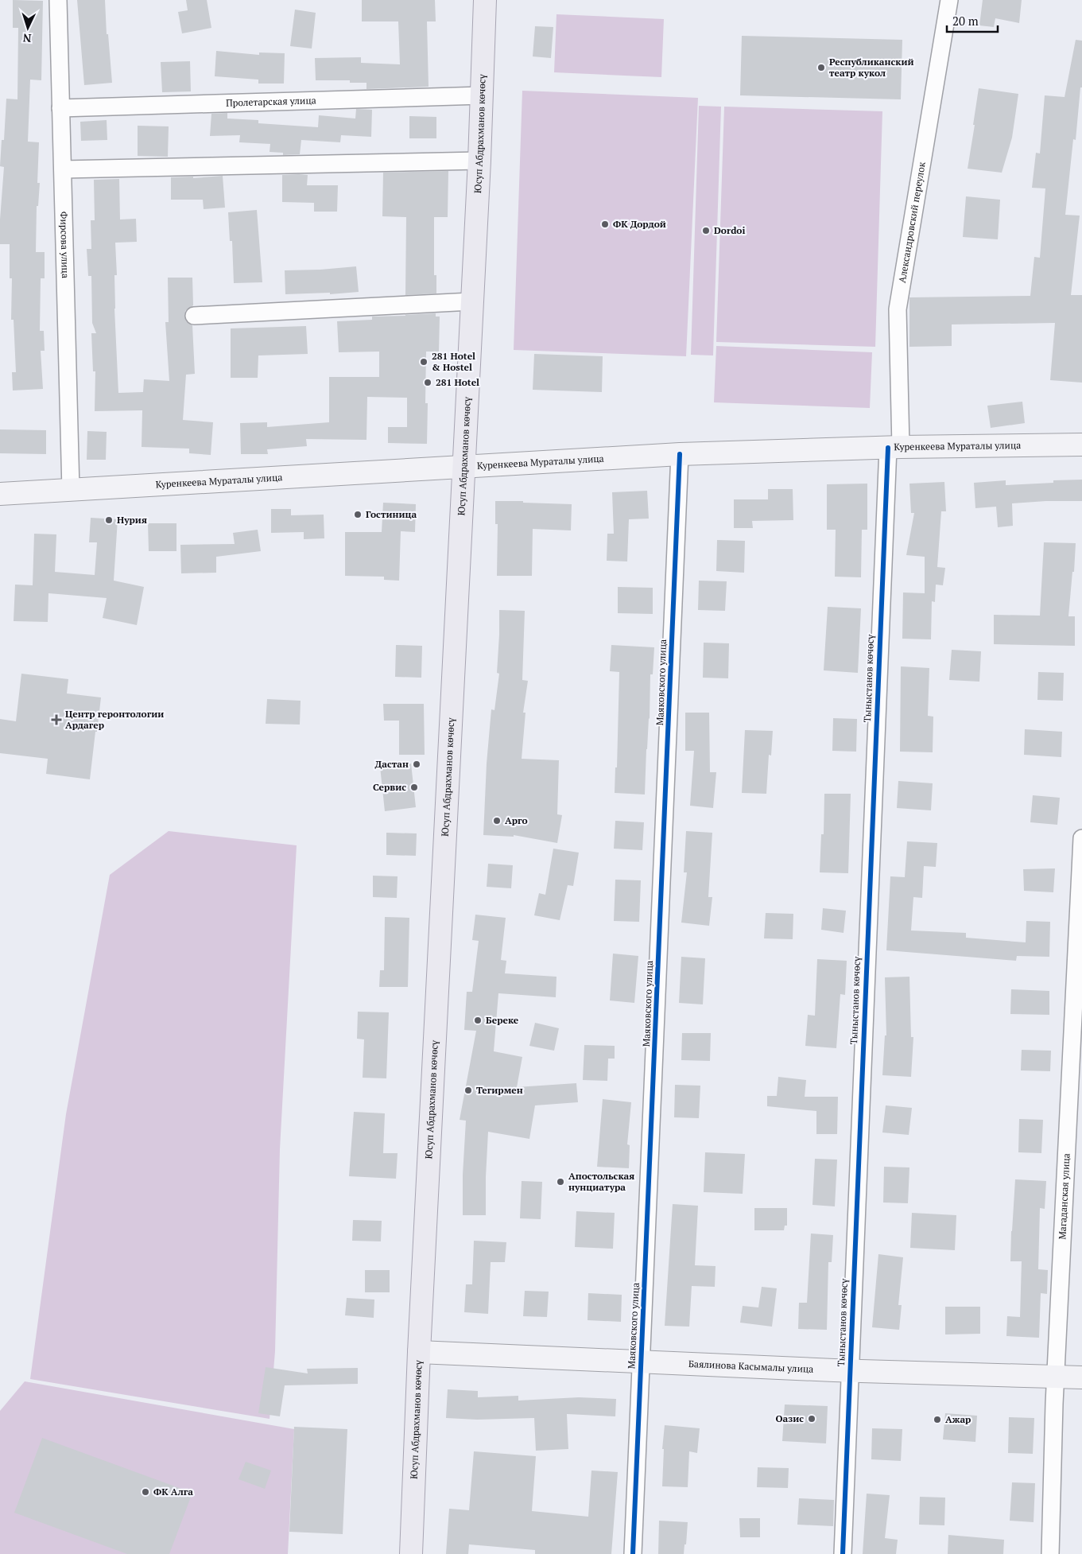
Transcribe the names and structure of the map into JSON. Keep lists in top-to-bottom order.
{
  "streets": {
    "main road": ["Юсуп Абдрахманов көчөсү"],
    "street": [
      "Пролетарская улица",
      "Александровский переулок",
      "Фирсова улица",
      "Куренкеева Мураталы улица",
      "Тыныстанов көчөсү",
      "Маяковского улица",
      "Магаданская улица",
      "Баялинова Касымалы улица"
    ]
  },
  "crossings": [
    ["Пролетарская улица", "Юсуп Абдрахманов көчөсү"],
    ["Пролетарская улица", "Фирсова улица"],
    ["Юсуп Абдрахманов көчөсү", "Куренкеева Мураталы улица"],
    ["Юсуп Абдрахманов көчөсү", "Баялинова Касымалы улица"],
    ["Александровский переулок", "Куренкеева Мураталы улица"],
    ["Александровский переулок", "Тыныстанов көчөсү"],
    ["Фирсова улица", "Куренкеева Мураталы улица"],
    ["Куренкеева Мураталы улица", "Тыныстанов көчөсү"],
    ["Куренкеева Мураталы улица", "Маяковского улица"],
    ["Тыныстанов көчөсү", "Баялинова Касымалы улица"],
    ["Маяковского улица", "Баялинова Касымалы улица"],
    ["Магаданская улица", "Баялинова Касымалы улица"]
  ],
  "places": {
    "other": [
      "Республиканский театр кукол",
      "ФК Дордой",
      "Dordoi",
      "281 Hotel & Hostel",
      "281 Hotel",
      "Гостиница",
      "Нурия",
      "Дастан",
      "Сервис",
      "Арго",
      "Береке",
      "Тегирмен",
      "Апостольская нунциатура",
      "Оазис",
      "Ажар",
      "ФК Алга"
    ],
    "health": ["Центр геронтологии Ардагер"]
  },
  "scale_bar": "20 m",
  "north": "bottom"
}
